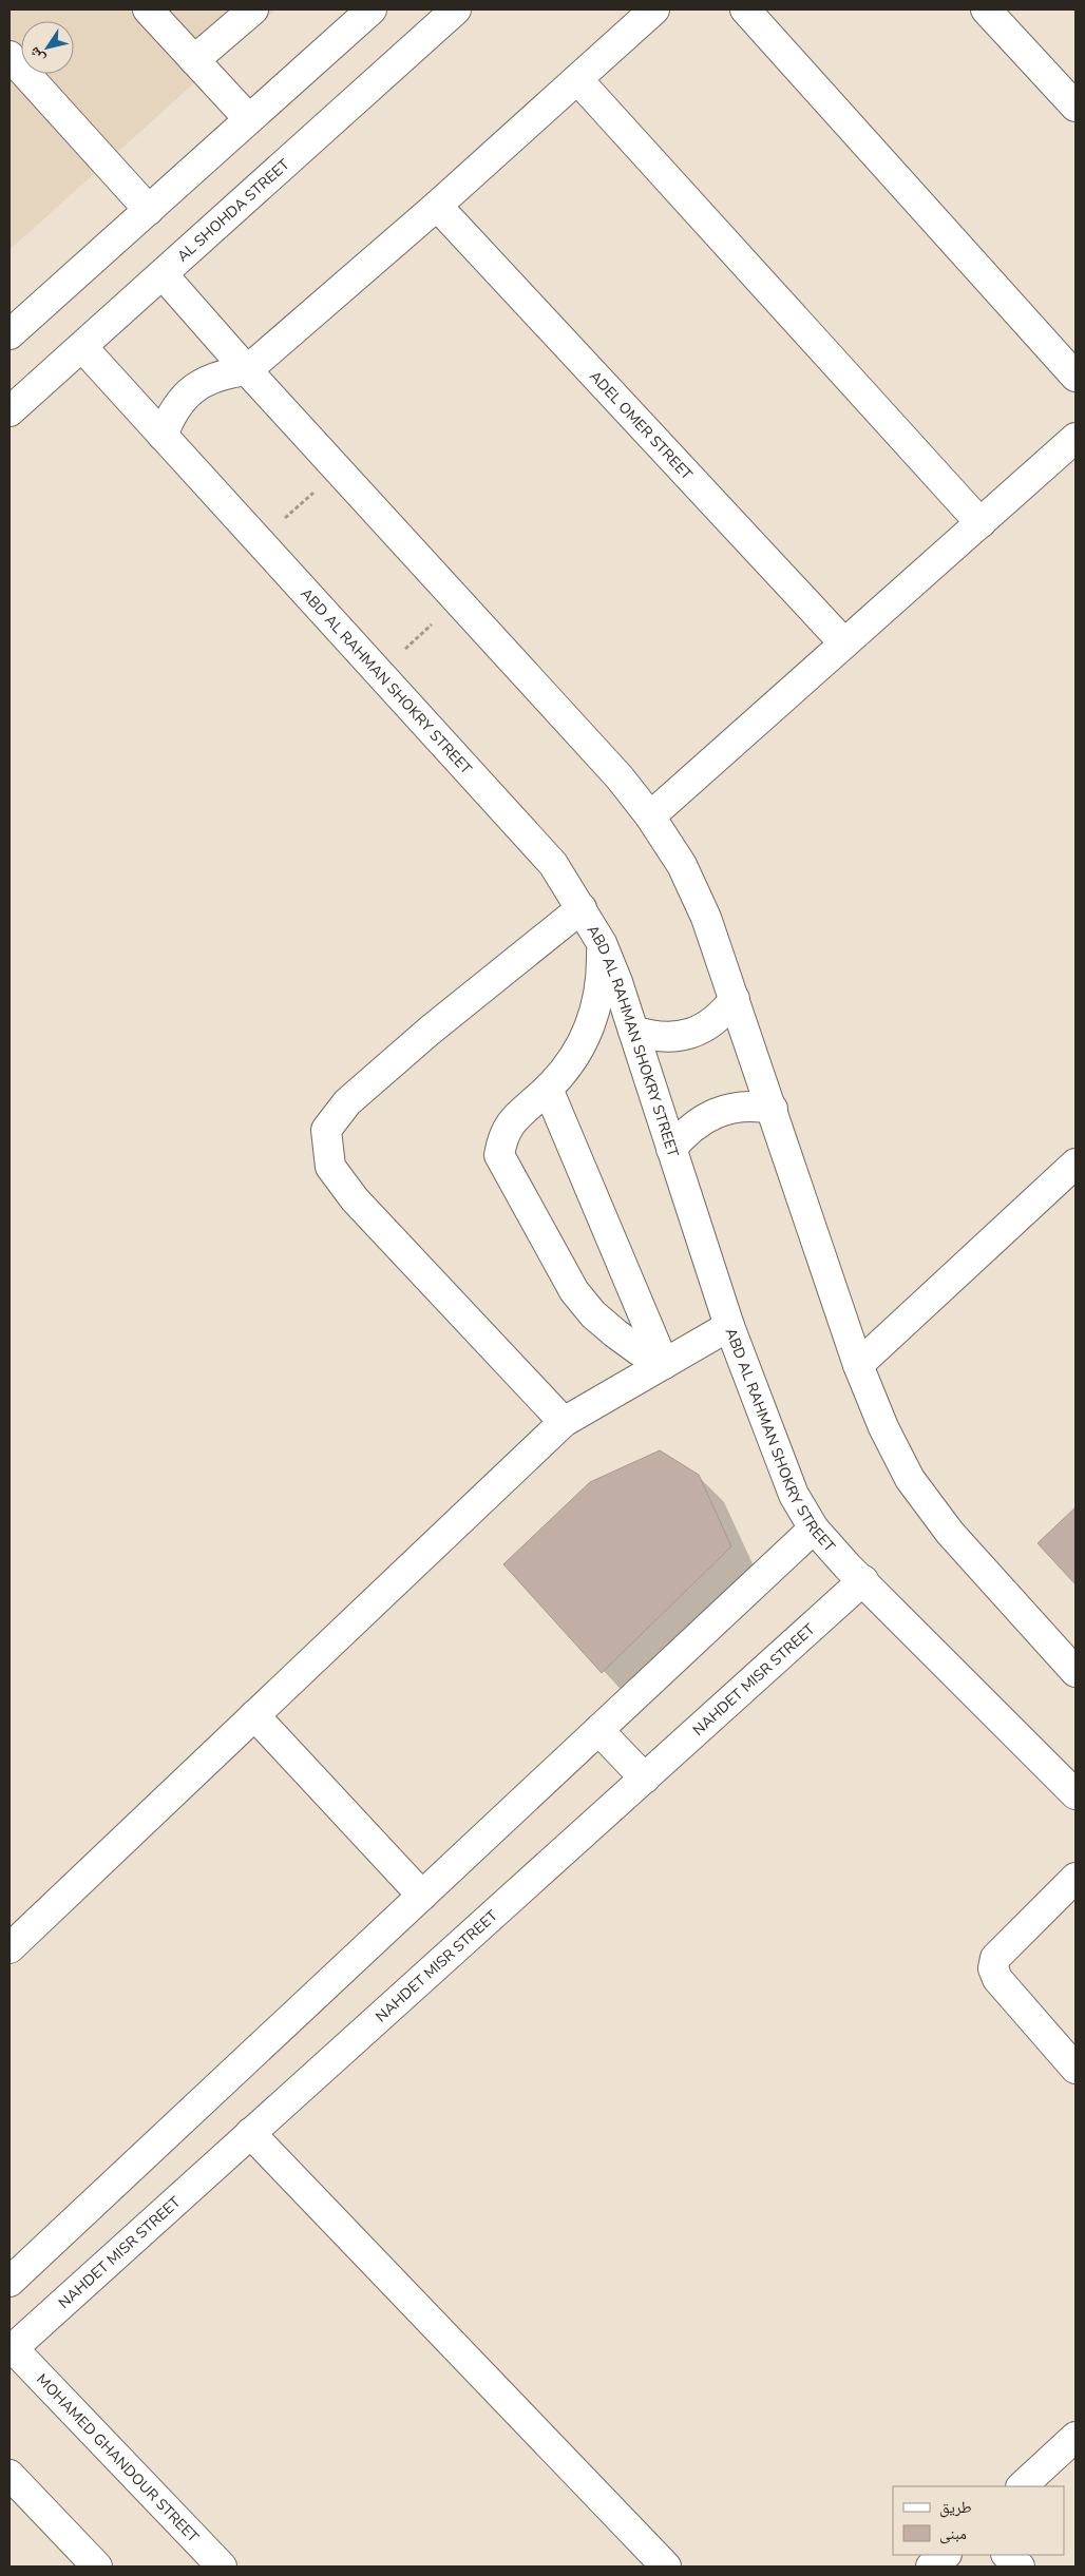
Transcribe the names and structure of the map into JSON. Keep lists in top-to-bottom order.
{
  "streets": {
    "main road": [
      "AL SHOHDA STREET",
      "ADEL OMER STREET",
      "ABD AL RAHMAN SHOKRY STREET",
      "NAHDET MISR STREET",
      "MOHAMED GHANDOUR STREET"
    ]
  },
  "crossings": [
    ["AL SHOHDA STREET", "ABD AL RAHMAN SHOKRY STREET"],
    ["ABD AL RAHMAN SHOKRY STREET", "NAHDET MISR STREET"],
    ["NAHDET MISR STREET", "MOHAMED GHANDOUR STREET"]
  ],
  "legend": ["طريق", "مبنى"],
  "north": "bottom left"
}
